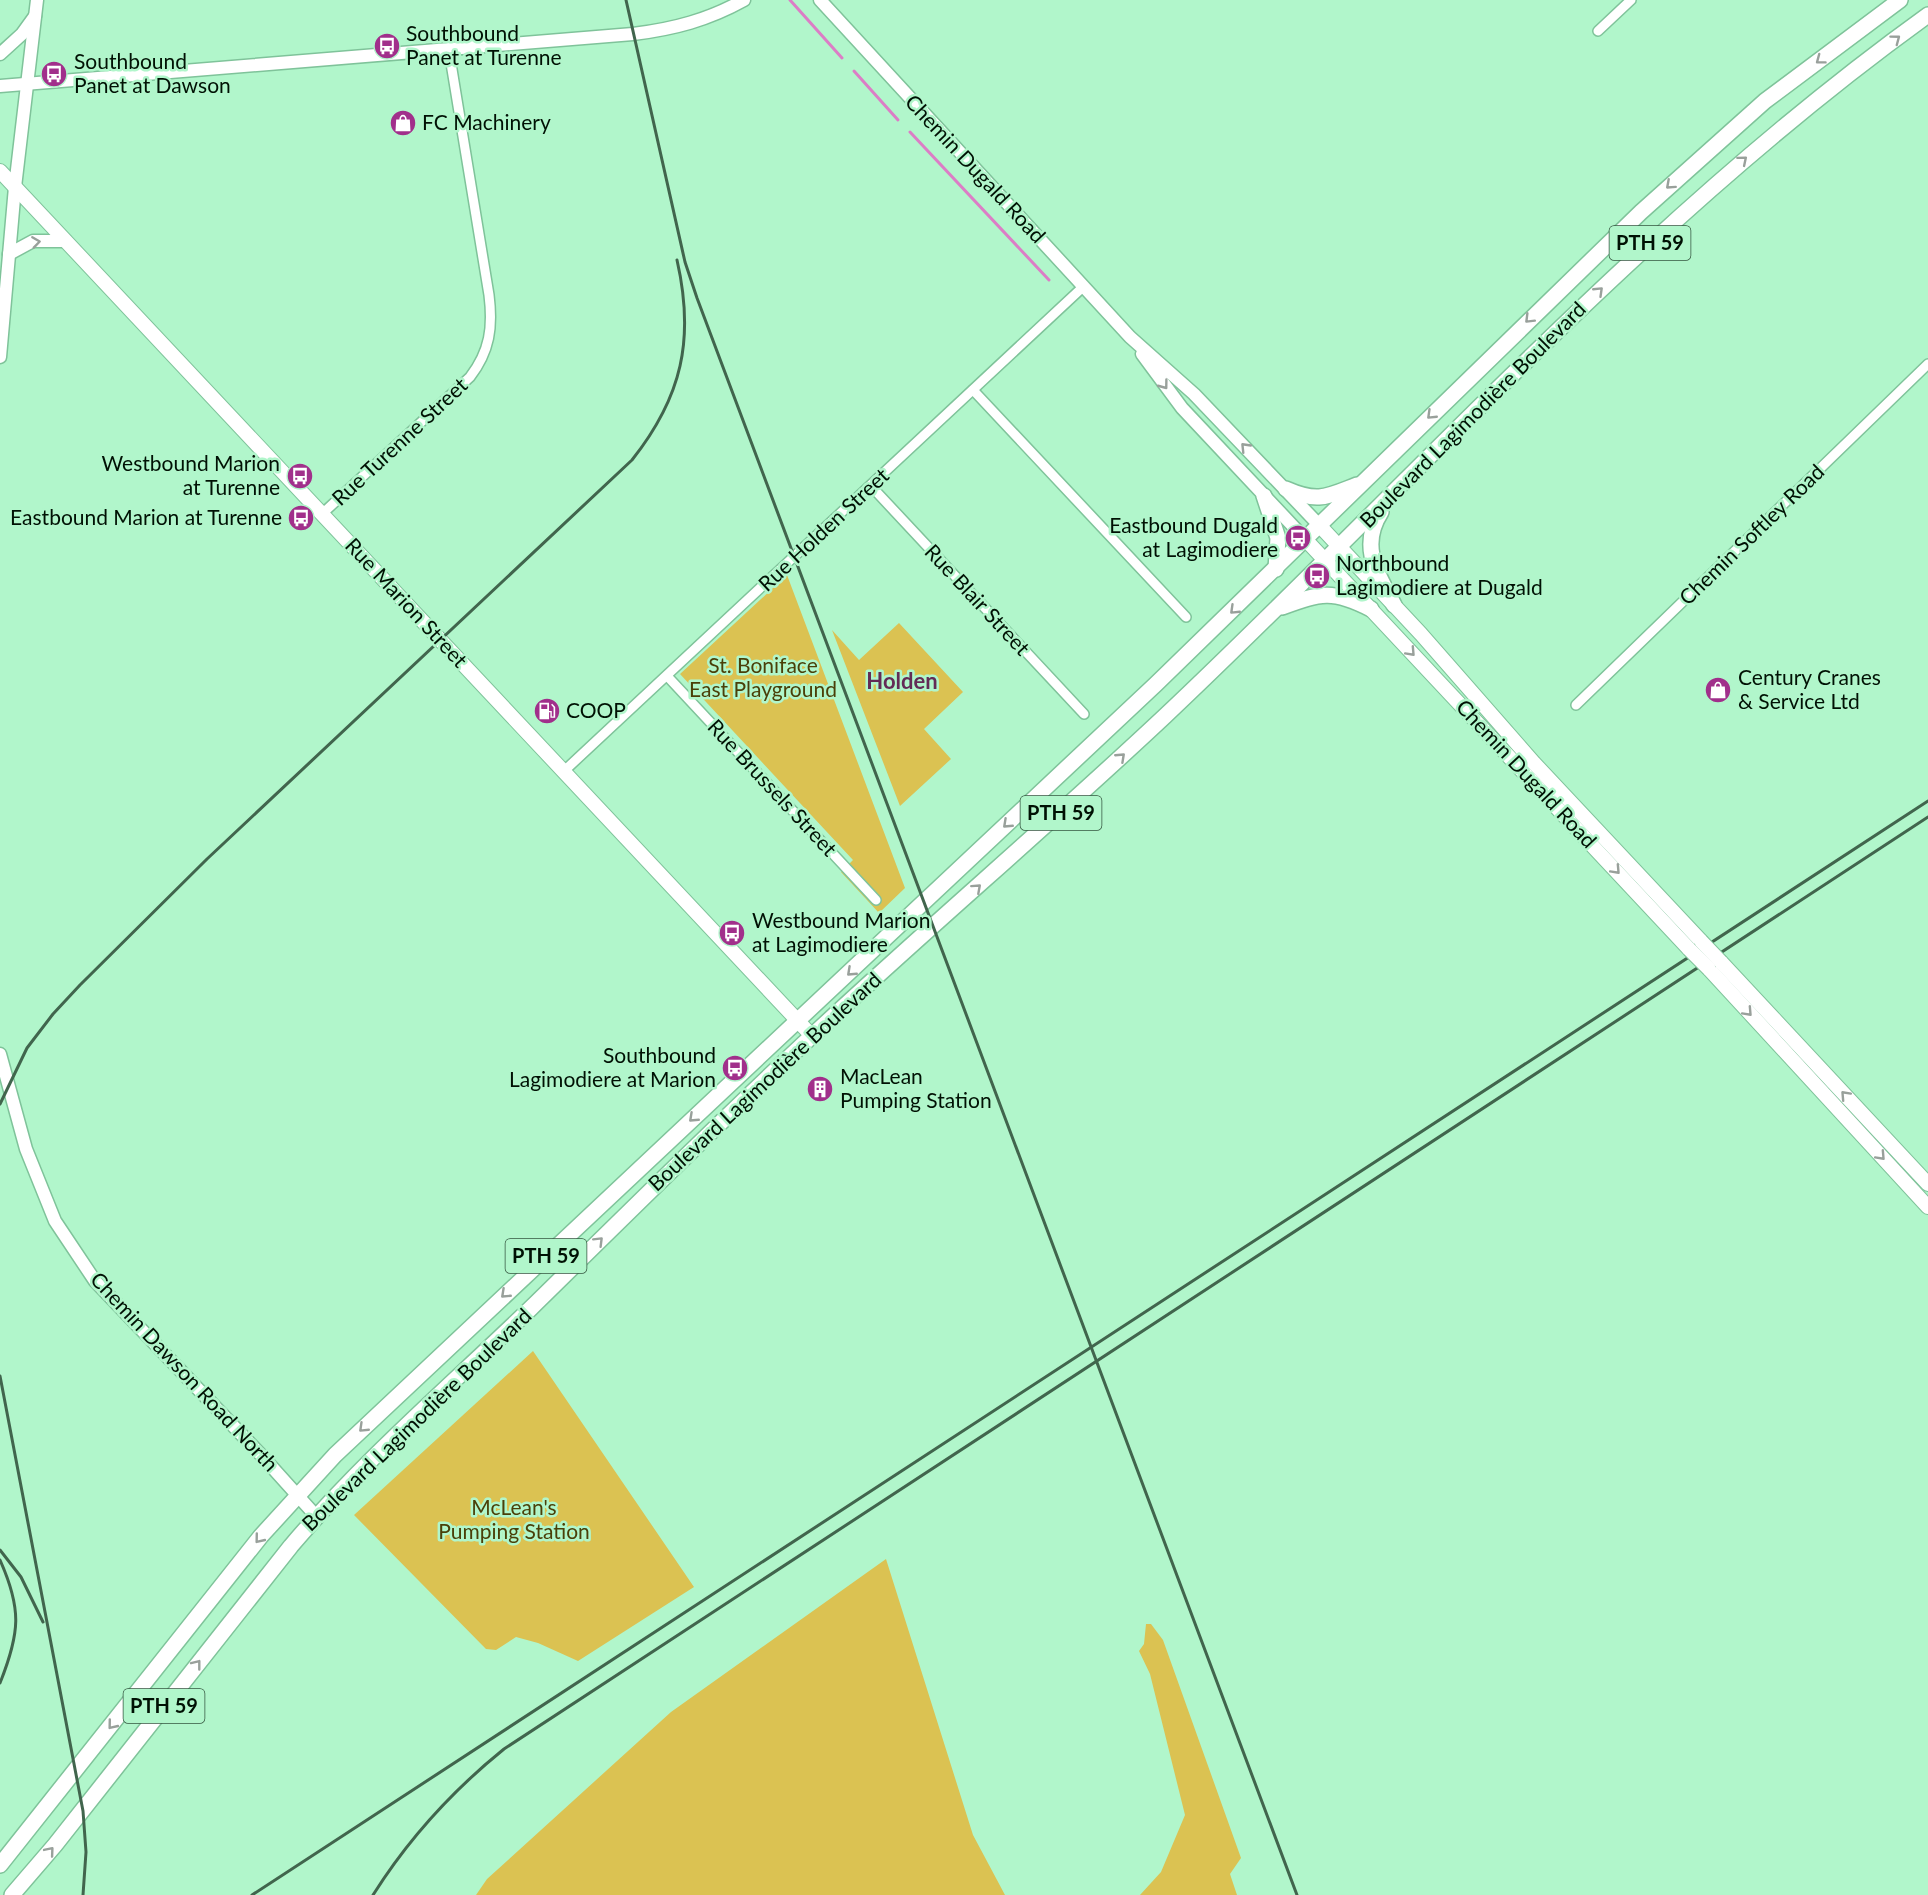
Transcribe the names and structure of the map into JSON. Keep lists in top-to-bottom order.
{
  "streets": {
    "main road": [
      "Chemin Dugald Road",
      "PTH 59",
      "Boulevard Lagimodière Boulevard",
      "Rue Marion Street"
    ],
    "street": [
      "Rue Turenne Street",
      "Rue Holden Street",
      "Chemin Softley Road",
      "Rue Blair Street",
      "Rue Brussels Street",
      "Chemin Dawson Road North"
    ]
  },
  "crossings": [
    ["Chemin Dugald Road", "Boulevard Lagimodière Boulevard"],
    ["Chemin Dugald Road", "Rue Holden Street"],
    ["Boulevard Lagimodière Boulevard", "Rue Marion Street"],
    ["Boulevard Lagimodière Boulevard", "Chemin Dawson Road North"],
    ["Rue Turenne Street", "Rue Marion Street"],
    ["Rue Holden Street", "Rue Blair Street"],
    ["Rue Holden Street", "Rue Marion Street"],
    ["Rue Holden Street", "Rue Brussels Street"]
  ],
  "districts": ["Holden"],
  "parks": ["St. Boniface East Playground", "McLean's Pumping Station"],
  "places": {
    "bus stop": [
      "Southbound Panet at Turenne",
      "Southbound Panet at Dawson",
      "Westbound Marion at Turenne",
      "Eastbound Marion at Turenne",
      "Eastbound Dugald at Lagimodiere",
      "Northbound Lagimodiere at Dugald",
      "Westbound Marion at Lagimodiere",
      "Southbound Lagimodiere at Marion"
    ],
    "shop": ["FC Machinery", "Century Cranes & Service Ltd"],
    "fuel station": ["COOP"],
    "building": ["MacLean Pumping Station"]
  }
}
